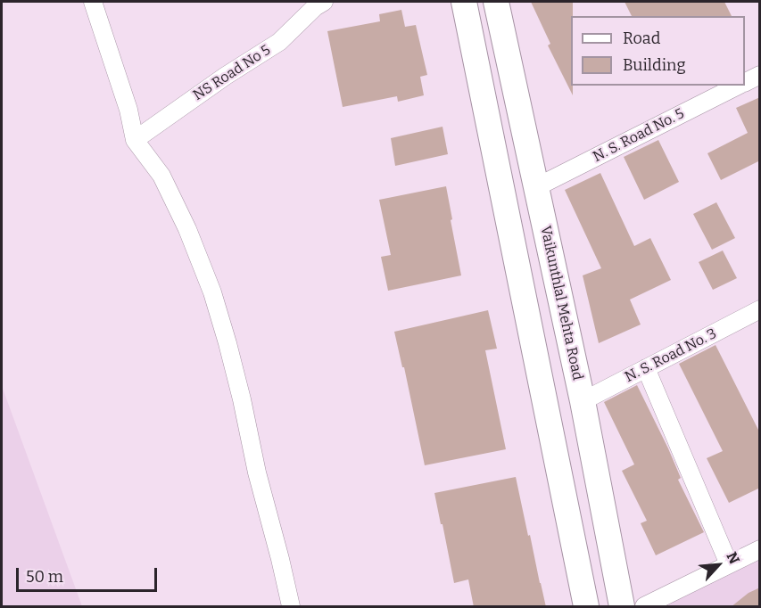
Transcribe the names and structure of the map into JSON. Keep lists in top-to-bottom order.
{
  "streets": {
    "main road": ["Vaikunthlal Mehta Road"],
    "street": ["NS Road No 5", "N. S. Road No. 5", "N. S. Road No. 3"]
  },
  "crossings": [
    ["N. S. Road No. 5", "Vaikunthlal Mehta Road"],
    ["Vaikunthlal Mehta Road", "N. S. Road No. 3"]
  ],
  "legend": ["Road", "Building"],
  "scale_bar": "50 m",
  "north": "top right"
}
